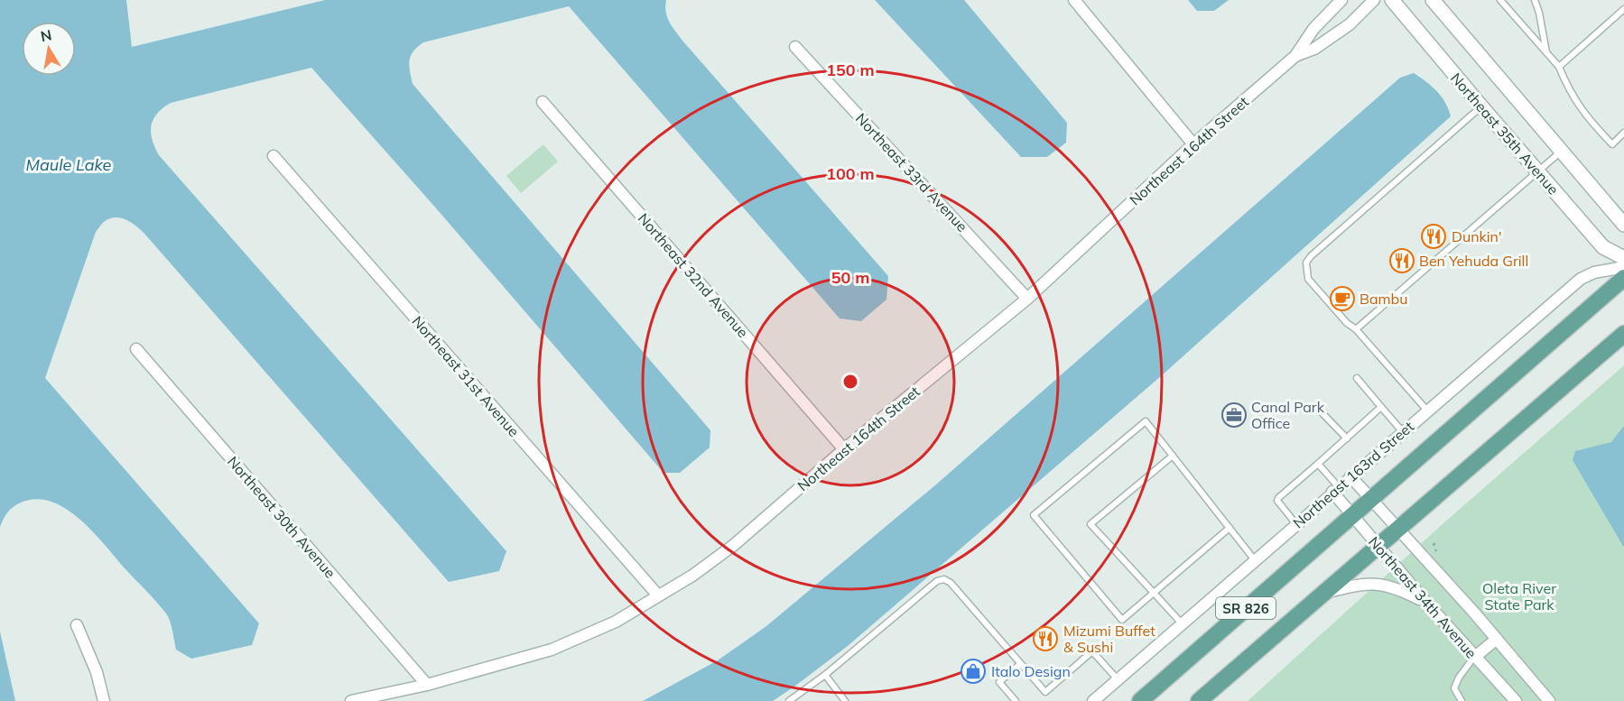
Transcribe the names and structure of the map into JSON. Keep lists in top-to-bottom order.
{
  "streets": {
    "main road": ["Northeast 163rd Street", "SR 826"],
    "street": [
      "Northeast 35th Avenue",
      "Northeast 164th Street",
      "Northeast 33rd Avenue",
      "Northeast 32nd Avenue",
      "Northeast 31st Avenue",
      "Northeast 30th Avenue",
      "Northeast 34th Avenue"
    ]
  },
  "crossings": [
    ["Northeast 164th Street", "Northeast 33rd Avenue"],
    ["Northeast 164th Street", "Northeast 32nd Avenue"],
    ["Northeast 164th Street", "Northeast 31st Avenue"],
    ["Northeast 164th Street", "Northeast 30th Avenue"],
    ["Northeast 163rd Street", "Northeast 34th Avenue"],
    ["Northeast 34th Avenue", "SR 826"]
  ],
  "water": ["Maule Lake"],
  "parks": ["Oleta River State Park"],
  "places": {
    "restaurant": ["Dunkin'", "Ben Yehuda Grill", "Mizumi Buffet & Sushi"],
    "cafe": ["Bambu"],
    "office": ["Canal Park Office"],
    "shop": ["Italo Design"]
  },
  "north": "top",
  "rings": ["150 m", "100 m", "50 m"]
}
